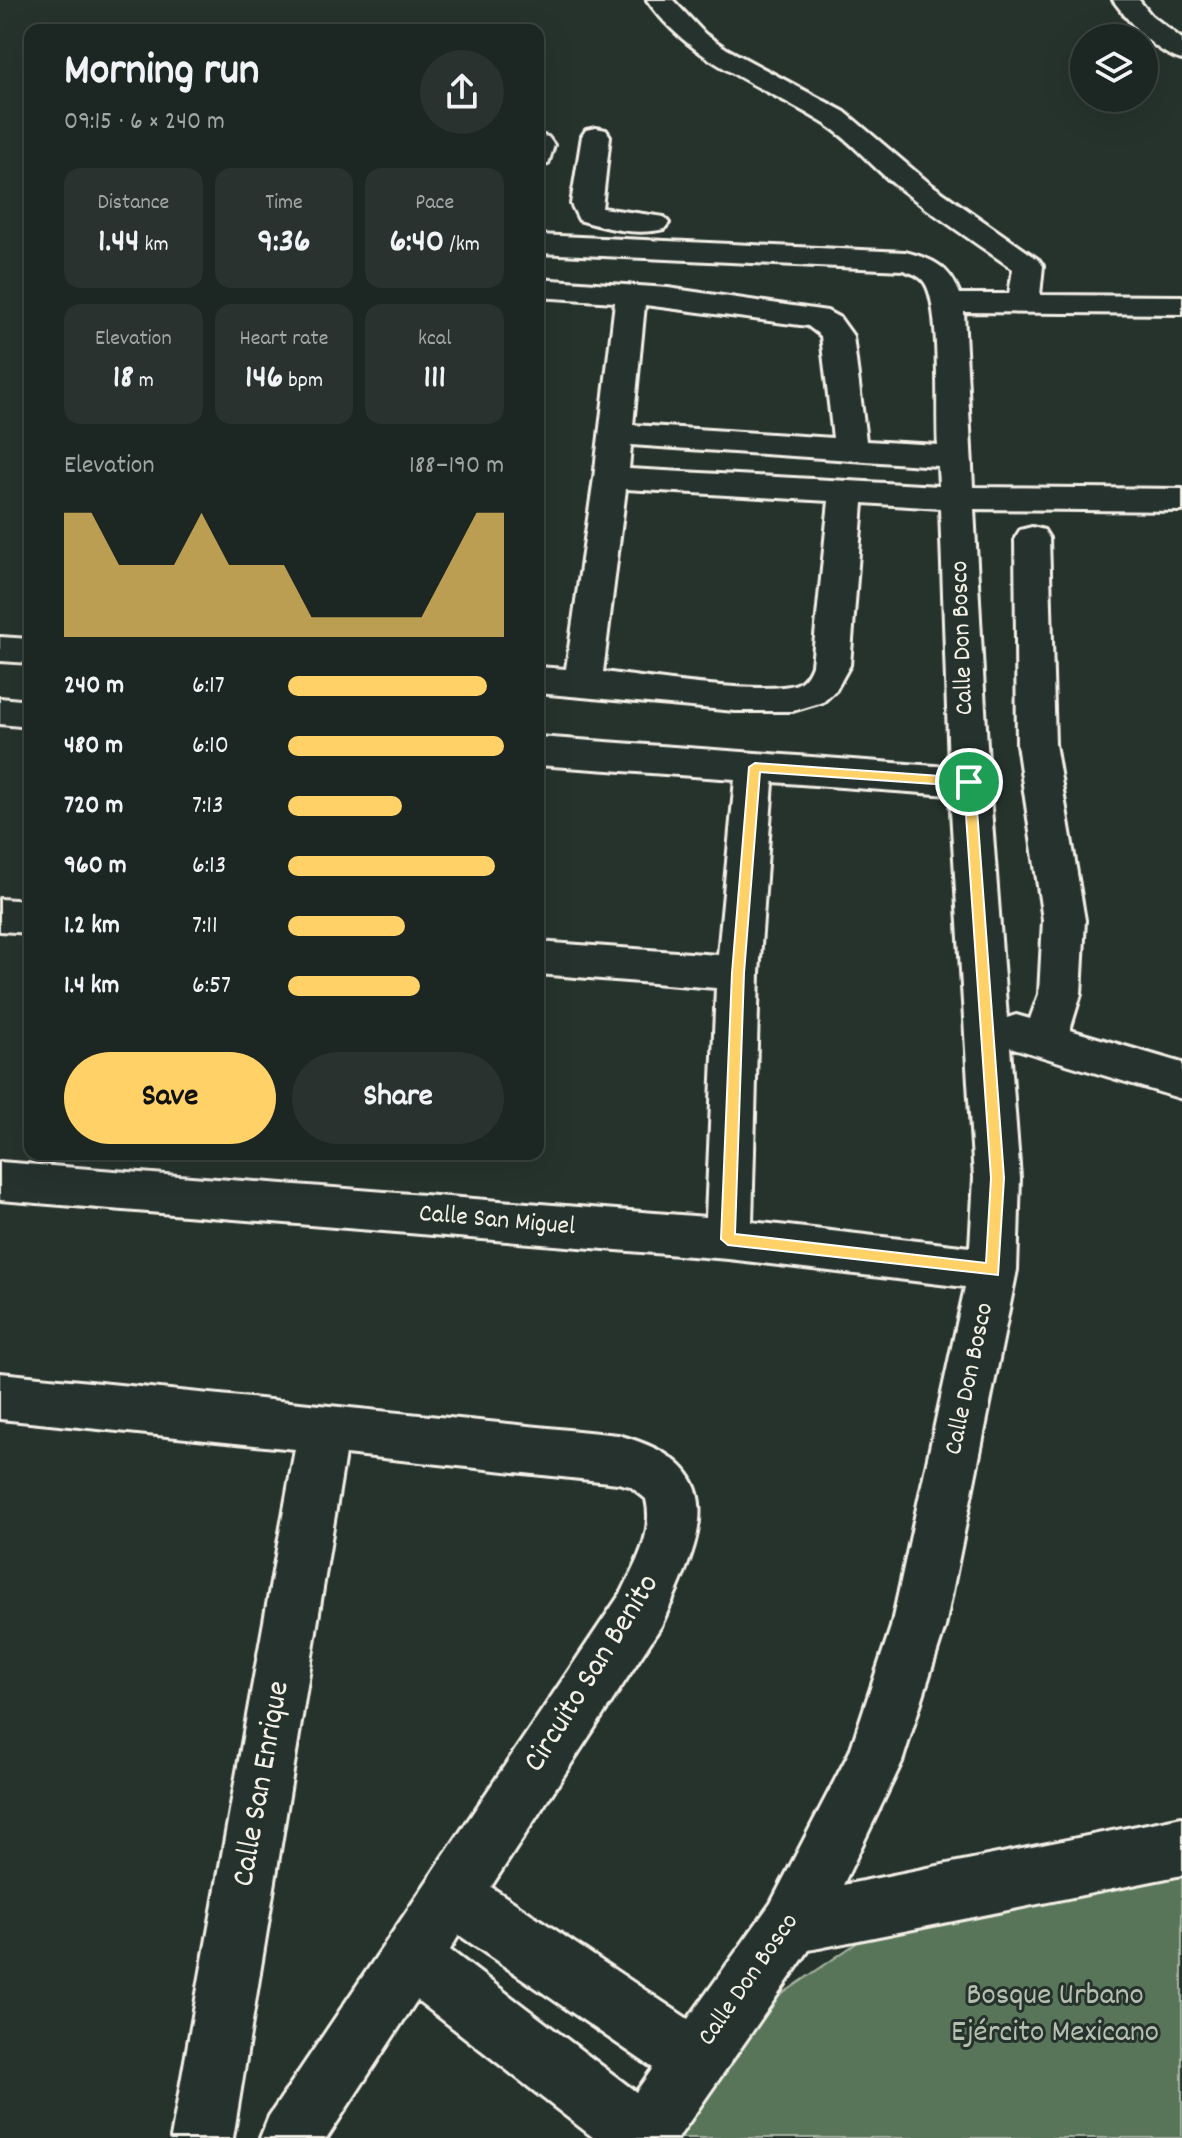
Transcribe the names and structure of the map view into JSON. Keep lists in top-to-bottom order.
{
  "streets": {
    "street": [
      "Calle Don Bosco",
      "Calle San Miguel",
      "Circuito San Benito",
      "Calle San Enrique"
    ]
  },
  "crossings": [
    ["Calle Don Bosco", "Calle San Miguel"],
    ["Circuito San Benito", "Calle San Enrique"]
  ],
  "parks": ["Bosque Urbano Ejército Mexicano"],
  "page": {
    "heading": ["Morning run", "09:15 · 6 × 240 m"],
    "stats": [
      ["Distance", "1.44 km"],
      ["Time", "9:36"],
      ["Pace", "6:40 /km"],
      ["Elevation", "18 m"],
      ["Heart rate", "146 bpm"],
      ["kcal", "111"]
    ],
    "chart": ["Elevation", "188–190 m"],
    "list": [
      {
        "name": "240 m",
        "note": "6:17"
      },
      {
        "name": "480 m",
        "note": "6:10"
      },
      {
        "name": "720 m",
        "note": "7:13"
      },
      {
        "name": "960 m",
        "note": "6:13"
      },
      {
        "name": "1.2 km",
        "note": "7:11"
      },
      {
        "name": "1.4 km",
        "note": "6:57"
      }
    ],
    "buttons": ["Save", "Share"]
  }
}
